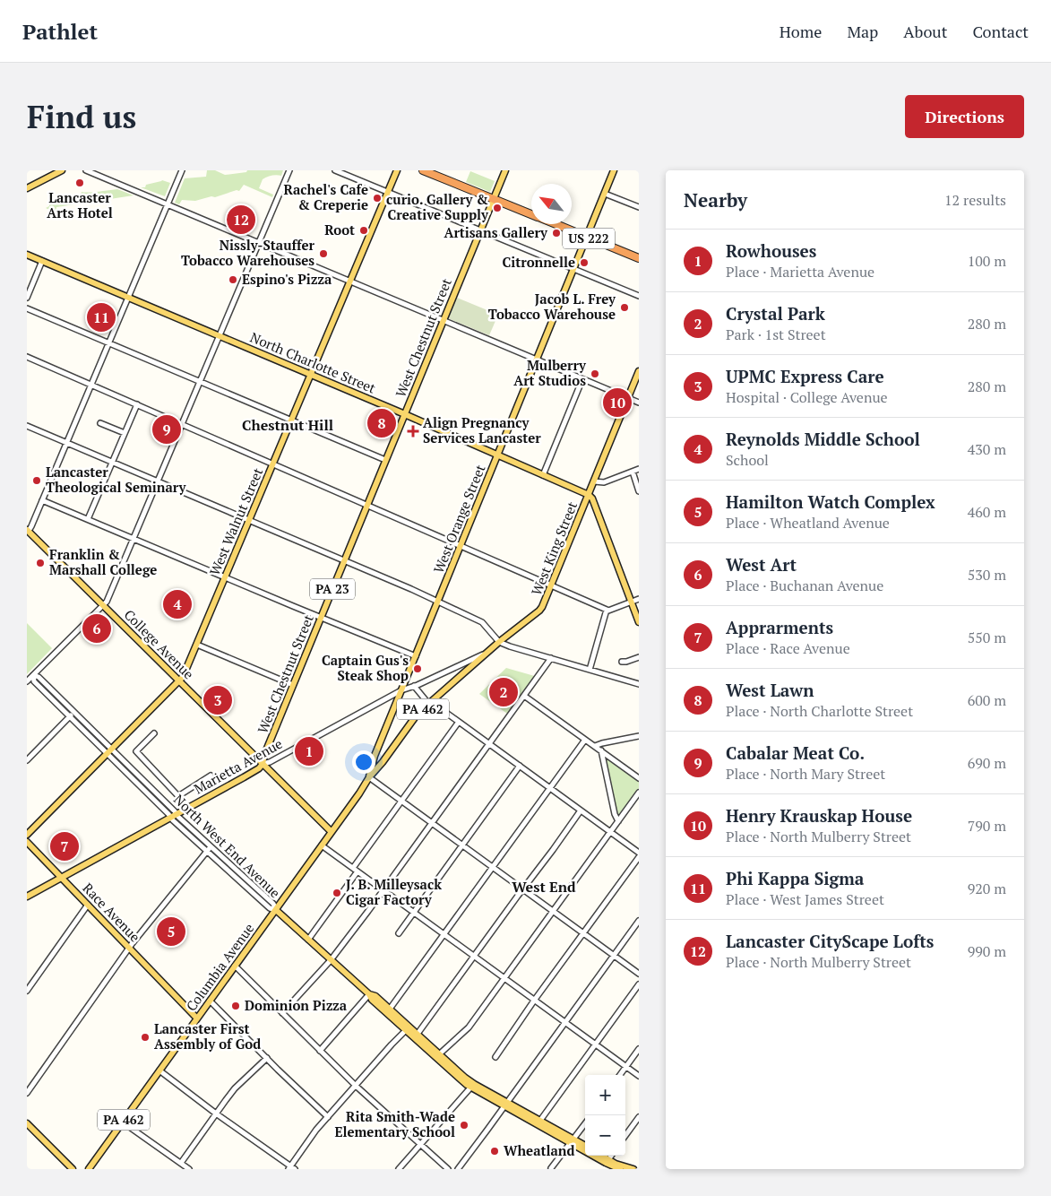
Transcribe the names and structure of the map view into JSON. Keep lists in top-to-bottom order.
{
  "streets": {
    "highway": ["US 222"],
    "main road": [
      "West Chestnut Street",
      "North Charlotte Street",
      "West Orange Street",
      "West Walnut Street",
      "West King Street",
      "PA 23",
      "College Avenue",
      "PA 462",
      "Marietta Avenue",
      "Race Avenue",
      "Columbia Avenue"
    ],
    "street": ["North West End Avenue"]
  },
  "crossings": [
    ["US 222", "West Chestnut Street"],
    ["US 222", "West Orange Street"],
    ["West Chestnut Street", "North Charlotte Street"],
    ["West Chestnut Street", "College Avenue"],
    ["West Chestnut Street", "Marietta Avenue"],
    ["North Charlotte Street", "West Orange Street"],
    ["North Charlotte Street", "West Walnut Street"],
    ["North Charlotte Street", "West King Street"],
    ["West Orange Street", "West King Street"],
    ["West Orange Street", "Marietta Avenue"],
    ["West Orange Street", "Columbia Avenue"],
    ["West Walnut Street", "College Avenue"],
    ["West Walnut Street", "North West End Avenue"],
    ["West King Street", "Marietta Avenue"],
    ["West King Street", "Columbia Avenue"],
    ["College Avenue", "Marietta Avenue"],
    ["College Avenue", "Columbia Avenue"],
    ["Marietta Avenue", "North West End Avenue"],
    ["Marietta Avenue", "Race Avenue"],
    ["North West End Avenue", "Columbia Avenue"],
    ["Race Avenue", "Columbia Avenue"]
  ],
  "districts": ["Chestnut Hill", "West End"],
  "places": {
    "other": [
      "Lancaster Arts Hotel",
      "Rachel's Cafe & Creperie",
      "curio. Gallery & Creative Supply",
      "Root",
      "Artisans Gallery",
      "Nissly-Stauffer Tobacco Warehouses",
      "Citronnelle",
      "Espino's Pizza",
      "Jacob L. Frey Tobacco Warehouse",
      "Mulberry Art Studios",
      "Lancaster Theological Seminary",
      "Franklin & Marshall College",
      "Captain Gus's Steak Shop",
      "J. B. Milleysack Cigar Factory",
      "Dominion Pizza",
      "Lancaster First Assembly of God",
      "Rita Smith-Wade Elementary School",
      "Wheatland"
    ],
    "health": ["Align Pregnancy Services Lancaster"]
  },
  "north": "top left",
  "page": {
    "header": "Pathlet",
    "nav": [
      "Home",
      "Map",
      "About",
      "Contact"
    ],
    "buttons": "Directions",
    "title": "Find us",
    "heading": ["Nearby", "12 results"],
    "pins": [
      "12",
      "11",
      "10",
      "8",
      "9",
      "4",
      "6",
      "2",
      "3",
      "1",
      "7",
      "5"
    ],
    "list": [
      {
        "mark": "1",
        "name": "Rowhouses",
        "note": "Place · Marietta Avenue",
        "value": "100 m"
      },
      {
        "mark": "2",
        "name": "Crystal Park",
        "note": "Park · 1st Street",
        "value": "280 m"
      },
      {
        "mark": "3",
        "name": "UPMC Express Care",
        "note": "Hospital · College Avenue",
        "value": "280 m"
      },
      {
        "mark": "4",
        "name": "Reynolds Middle School",
        "note": "School",
        "value": "430 m"
      },
      {
        "mark": "5",
        "name": "Hamilton Watch Complex",
        "note": "Place · Wheatland Avenue",
        "value": "460 m"
      },
      {
        "mark": "6",
        "name": "West Art",
        "note": "Place · Buchanan Avenue",
        "value": "530 m"
      },
      {
        "mark": "7",
        "name": "Apprarments",
        "note": "Place · Race Avenue",
        "value": "550 m"
      },
      {
        "mark": "8",
        "name": "West Lawn",
        "note": "Place · North Charlotte Street",
        "value": "600 m"
      },
      {
        "mark": "9",
        "name": "Cabalar Meat Co.",
        "note": "Place · North Mary Street",
        "value": "690 m"
      },
      {
        "mark": "10",
        "name": "Henry Krauskap House",
        "note": "Place · North Mulberry Street",
        "value": "790 m"
      },
      {
        "mark": "11",
        "name": "Phi Kappa Sigma",
        "note": "Place · West James Street",
        "value": "920 m"
      },
      {
        "mark": "12",
        "name": "Lancaster CityScape Lofts",
        "note": "Place · North Mulberry Street",
        "value": "990 m"
      }
    ],
    "map_buttons": ["+", "−"]
  }
}
